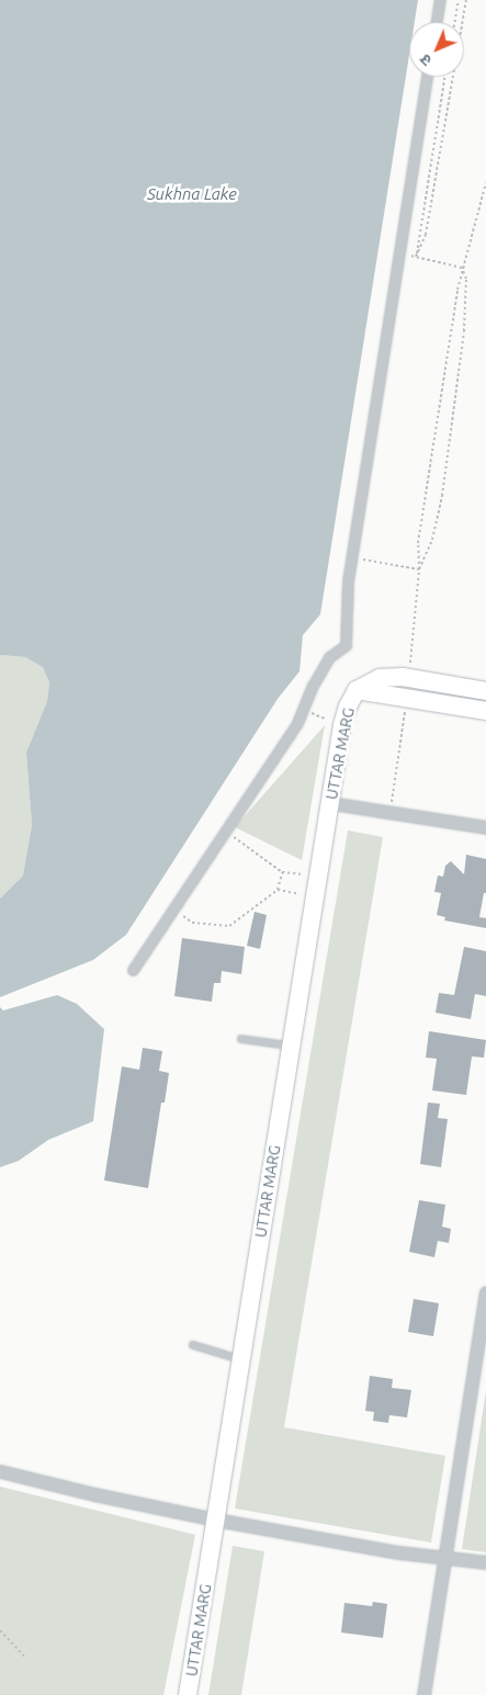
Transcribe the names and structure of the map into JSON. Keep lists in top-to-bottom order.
{
  "streets": {
    "main road": ["UTTAR MARG"]
  },
  "water": ["Sukhna Lake"],
  "north": "bottom left"
}
